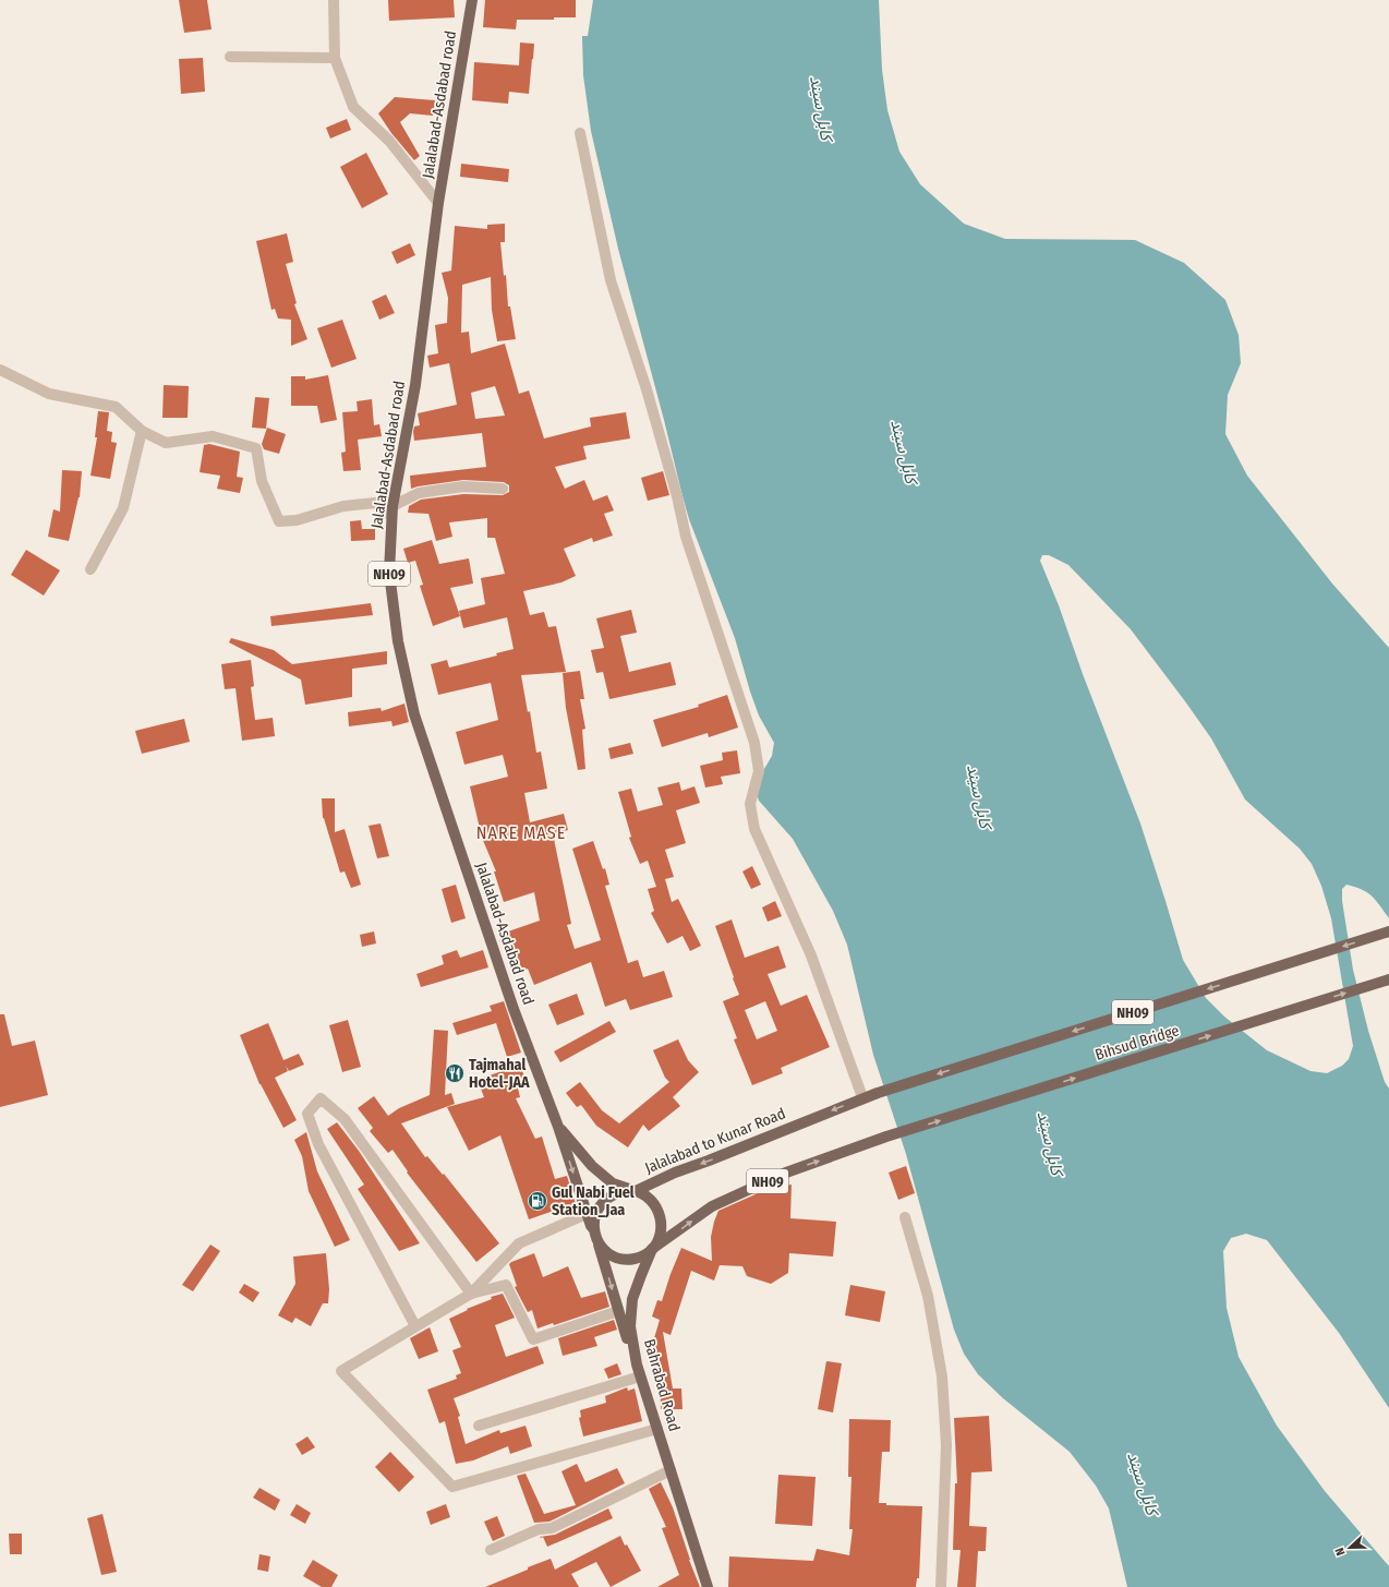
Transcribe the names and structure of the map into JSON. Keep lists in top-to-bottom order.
{
  "streets": {
    "main road": [
      "Jalalabad-Asdabad road",
      "NH09",
      "Bihsud Bridge",
      "Jalalabad to Kunar Road",
      "Bahrabad Road"
    ]
  },
  "crossings": [
    ["Jalalabad-Asdabad road", "NH09"],
    ["Jalalabad-Asdabad road", "Jalalabad to Kunar Road"],
    ["NH09", "Bihsud Bridge"],
    ["NH09", "Jalalabad to Kunar Road"],
    ["NH09", "Bahrabad Road"],
    ["Bihsud Bridge", "Jalalabad to Kunar Road"],
    ["Bihsud Bridge", "Bahrabad Road"],
    ["Jalalabad to Kunar Road", "Bahrabad Road"]
  ],
  "one_way": ["Bihsud Bridge", "Jalalabad to Kunar Road"],
  "districts": ["NARE MASE"],
  "water": ["کابل سيند"],
  "places": {
    "restaurant": ["Tajmahal Hotel-JAA"],
    "fuel station": ["Gul Nabi Fuel Station_Jaa"]
  },
  "north": "left"
}
